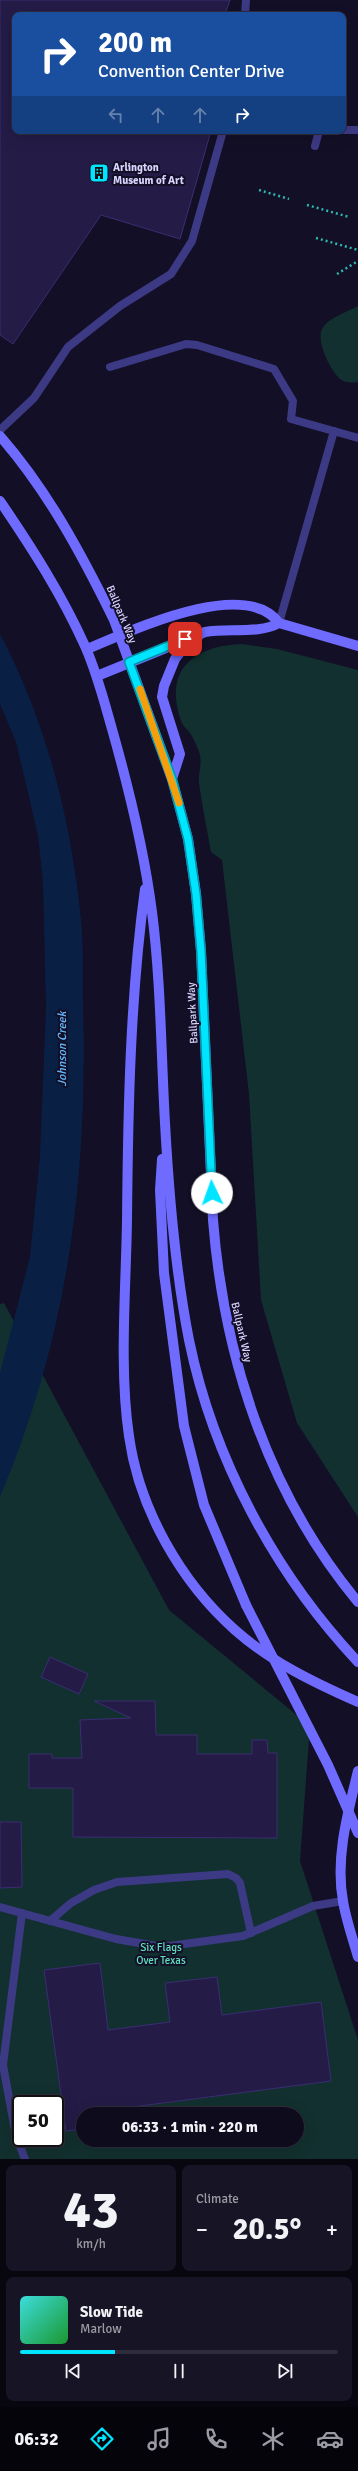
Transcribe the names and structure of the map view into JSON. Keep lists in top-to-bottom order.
{
  "streets": {
    "main road": ["Ballpark Way"]
  },
  "water": ["Johnson Creek"],
  "parks": ["Six Flags Over Texas"],
  "places": {
    "building": ["Arlington Museum of Art"]
  },
  "page": {
    "turn": ["200 m", "Convention Center Drive"],
    "limit": "50",
    "trip": "06:33 · 1 min · 220 m",
    "tile": [
      ["43", "km/h"],
      "Climate"
    ],
    "heat": ["−", "20.5°", "+"],
    "song": ["Slow Tide", "Marlow"],
    "tabs": "06:32"
  }
}
